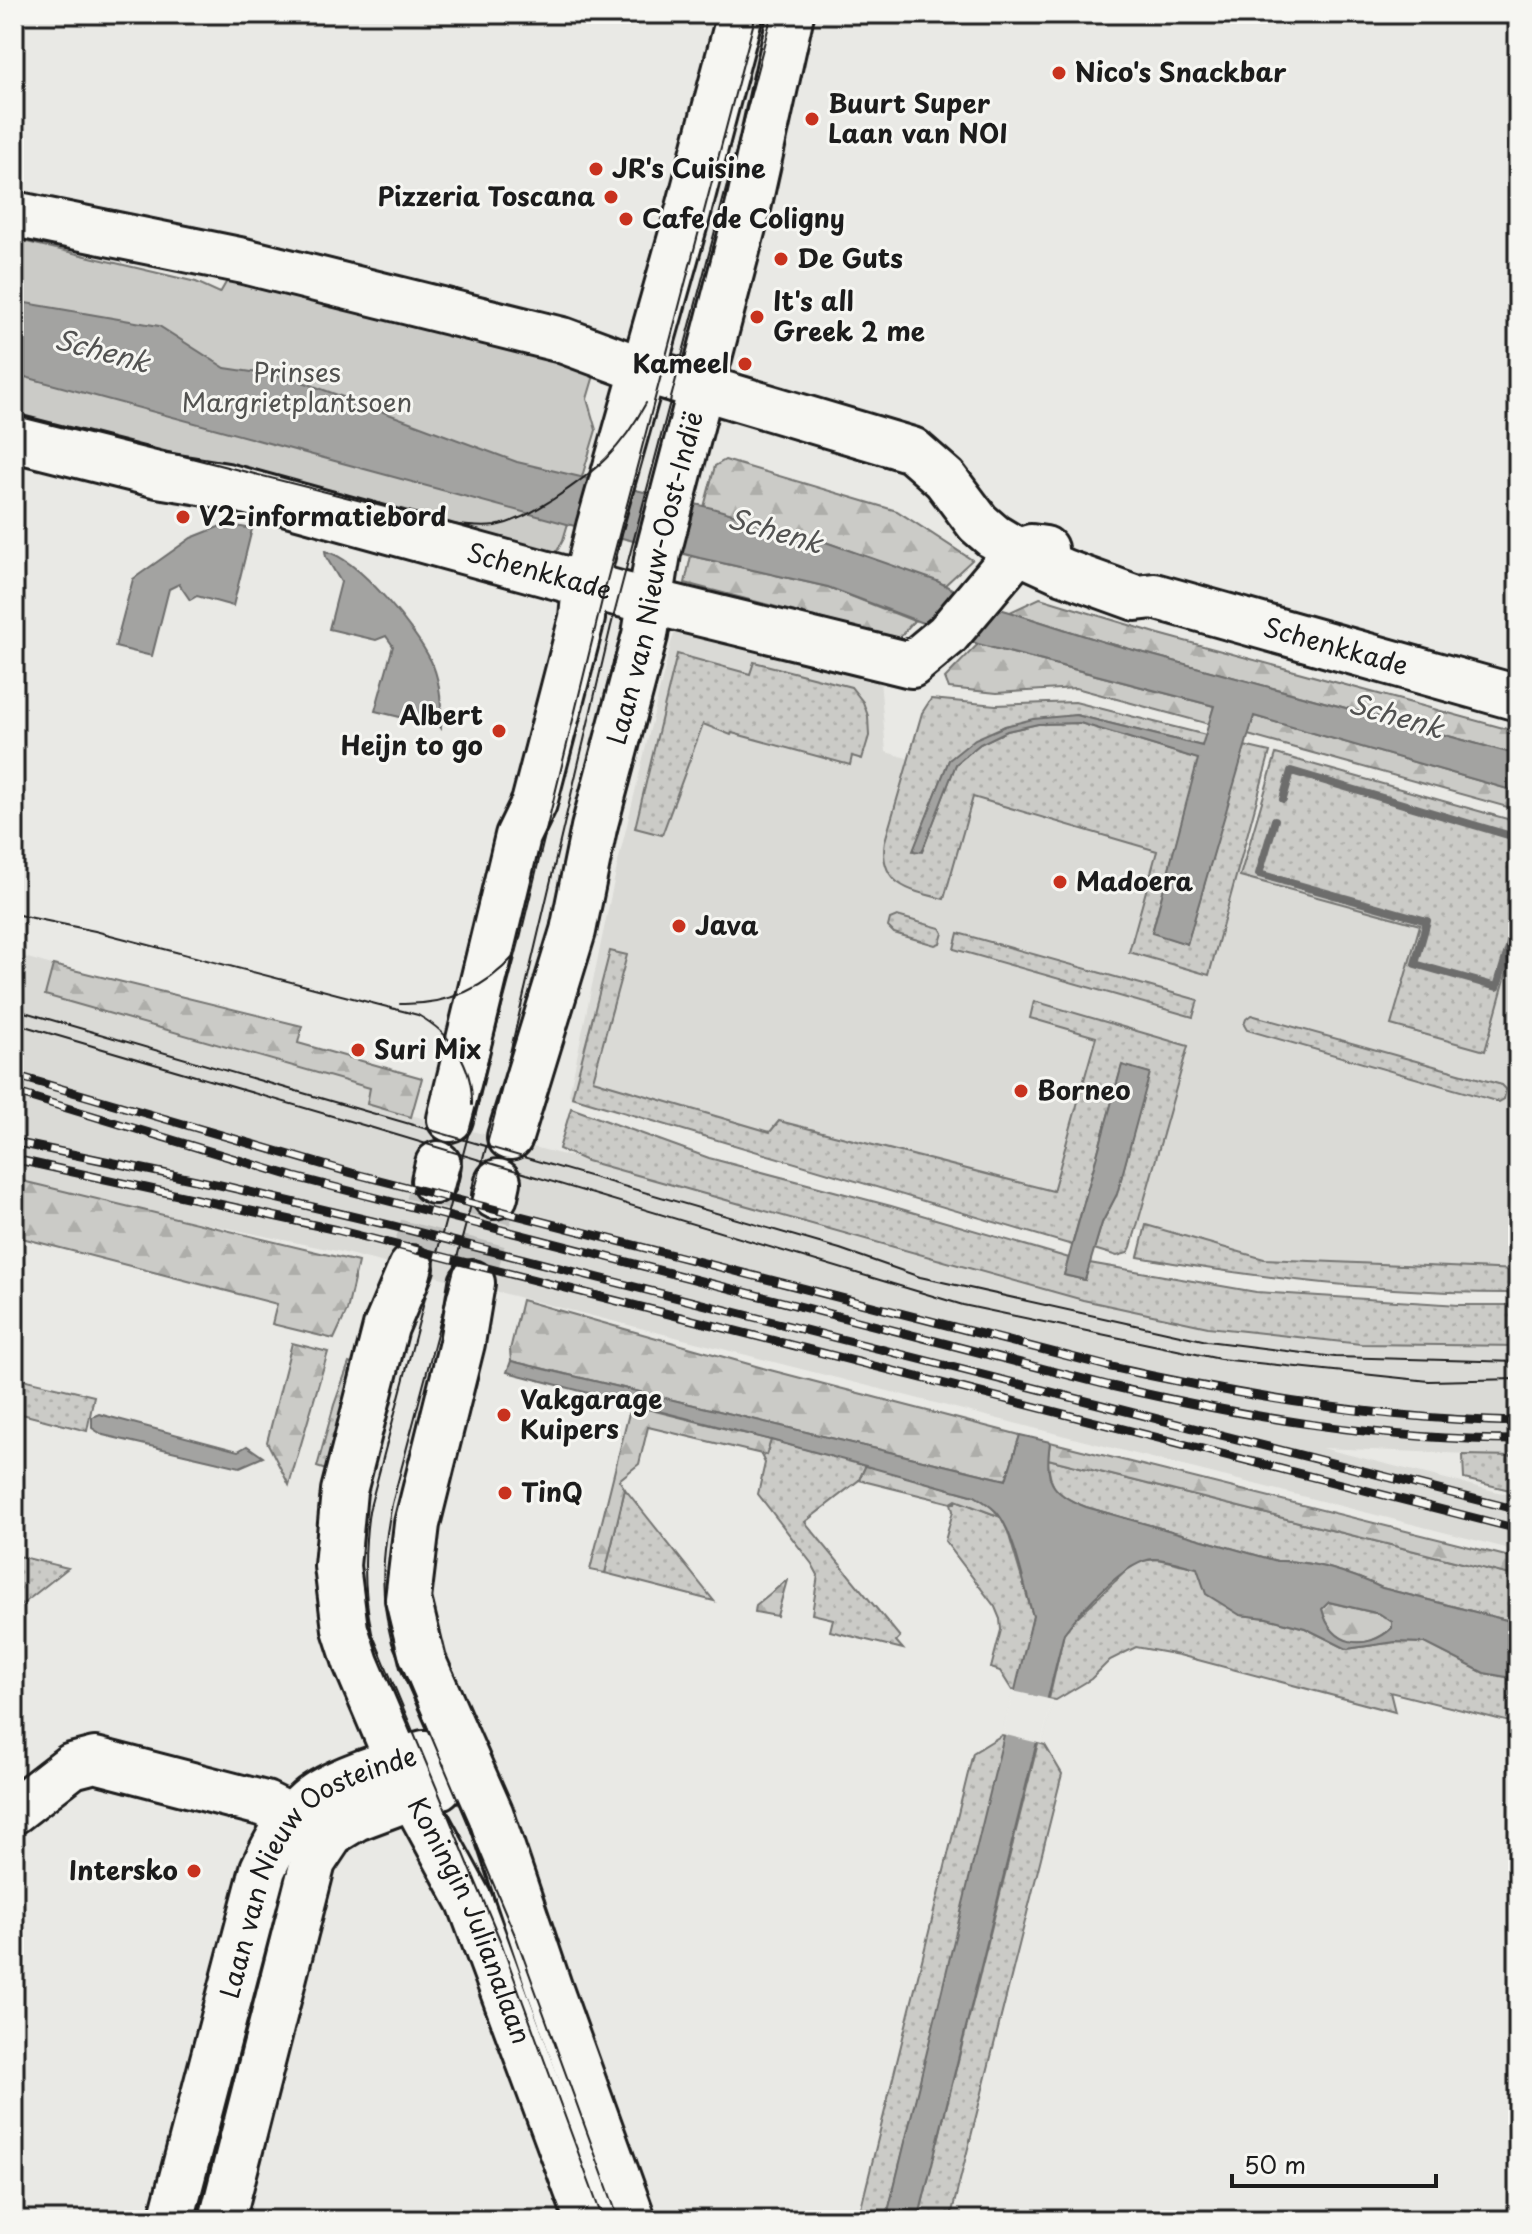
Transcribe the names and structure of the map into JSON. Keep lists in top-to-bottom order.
{
  "streets": {
    "main road": [
      "Schenkkade",
      "Laan van Nieuw-Oost-Indië",
      "Laan van Nieuw Oosteinde",
      "Koningin Julianalaan"
    ]
  },
  "crossings": [
    ["Schenkkade", "Laan van Nieuw-Oost-Indië"],
    ["Laan van Nieuw Oosteinde", "Koningin Julianalaan"]
  ],
  "water": ["Schenk"],
  "parks": ["Prinses Margrietplantsoen"],
  "places": [
    "Nico's Snackbar",
    "Buurt Super Laan van NOI",
    "JR's Cuisine",
    "Pizzeria Toscana",
    "Cafe de Coligny",
    "De Guts",
    "It's all Greek 2 me",
    "Kameel",
    "V2-informatiebord",
    "Albert Heijn to go",
    "Madoera",
    "Java",
    "Suri Mix",
    "Borneo",
    "Vakgarage Kuipers",
    "TinQ",
    "Intersko"
  ],
  "scale_bar": "50 m"
}
